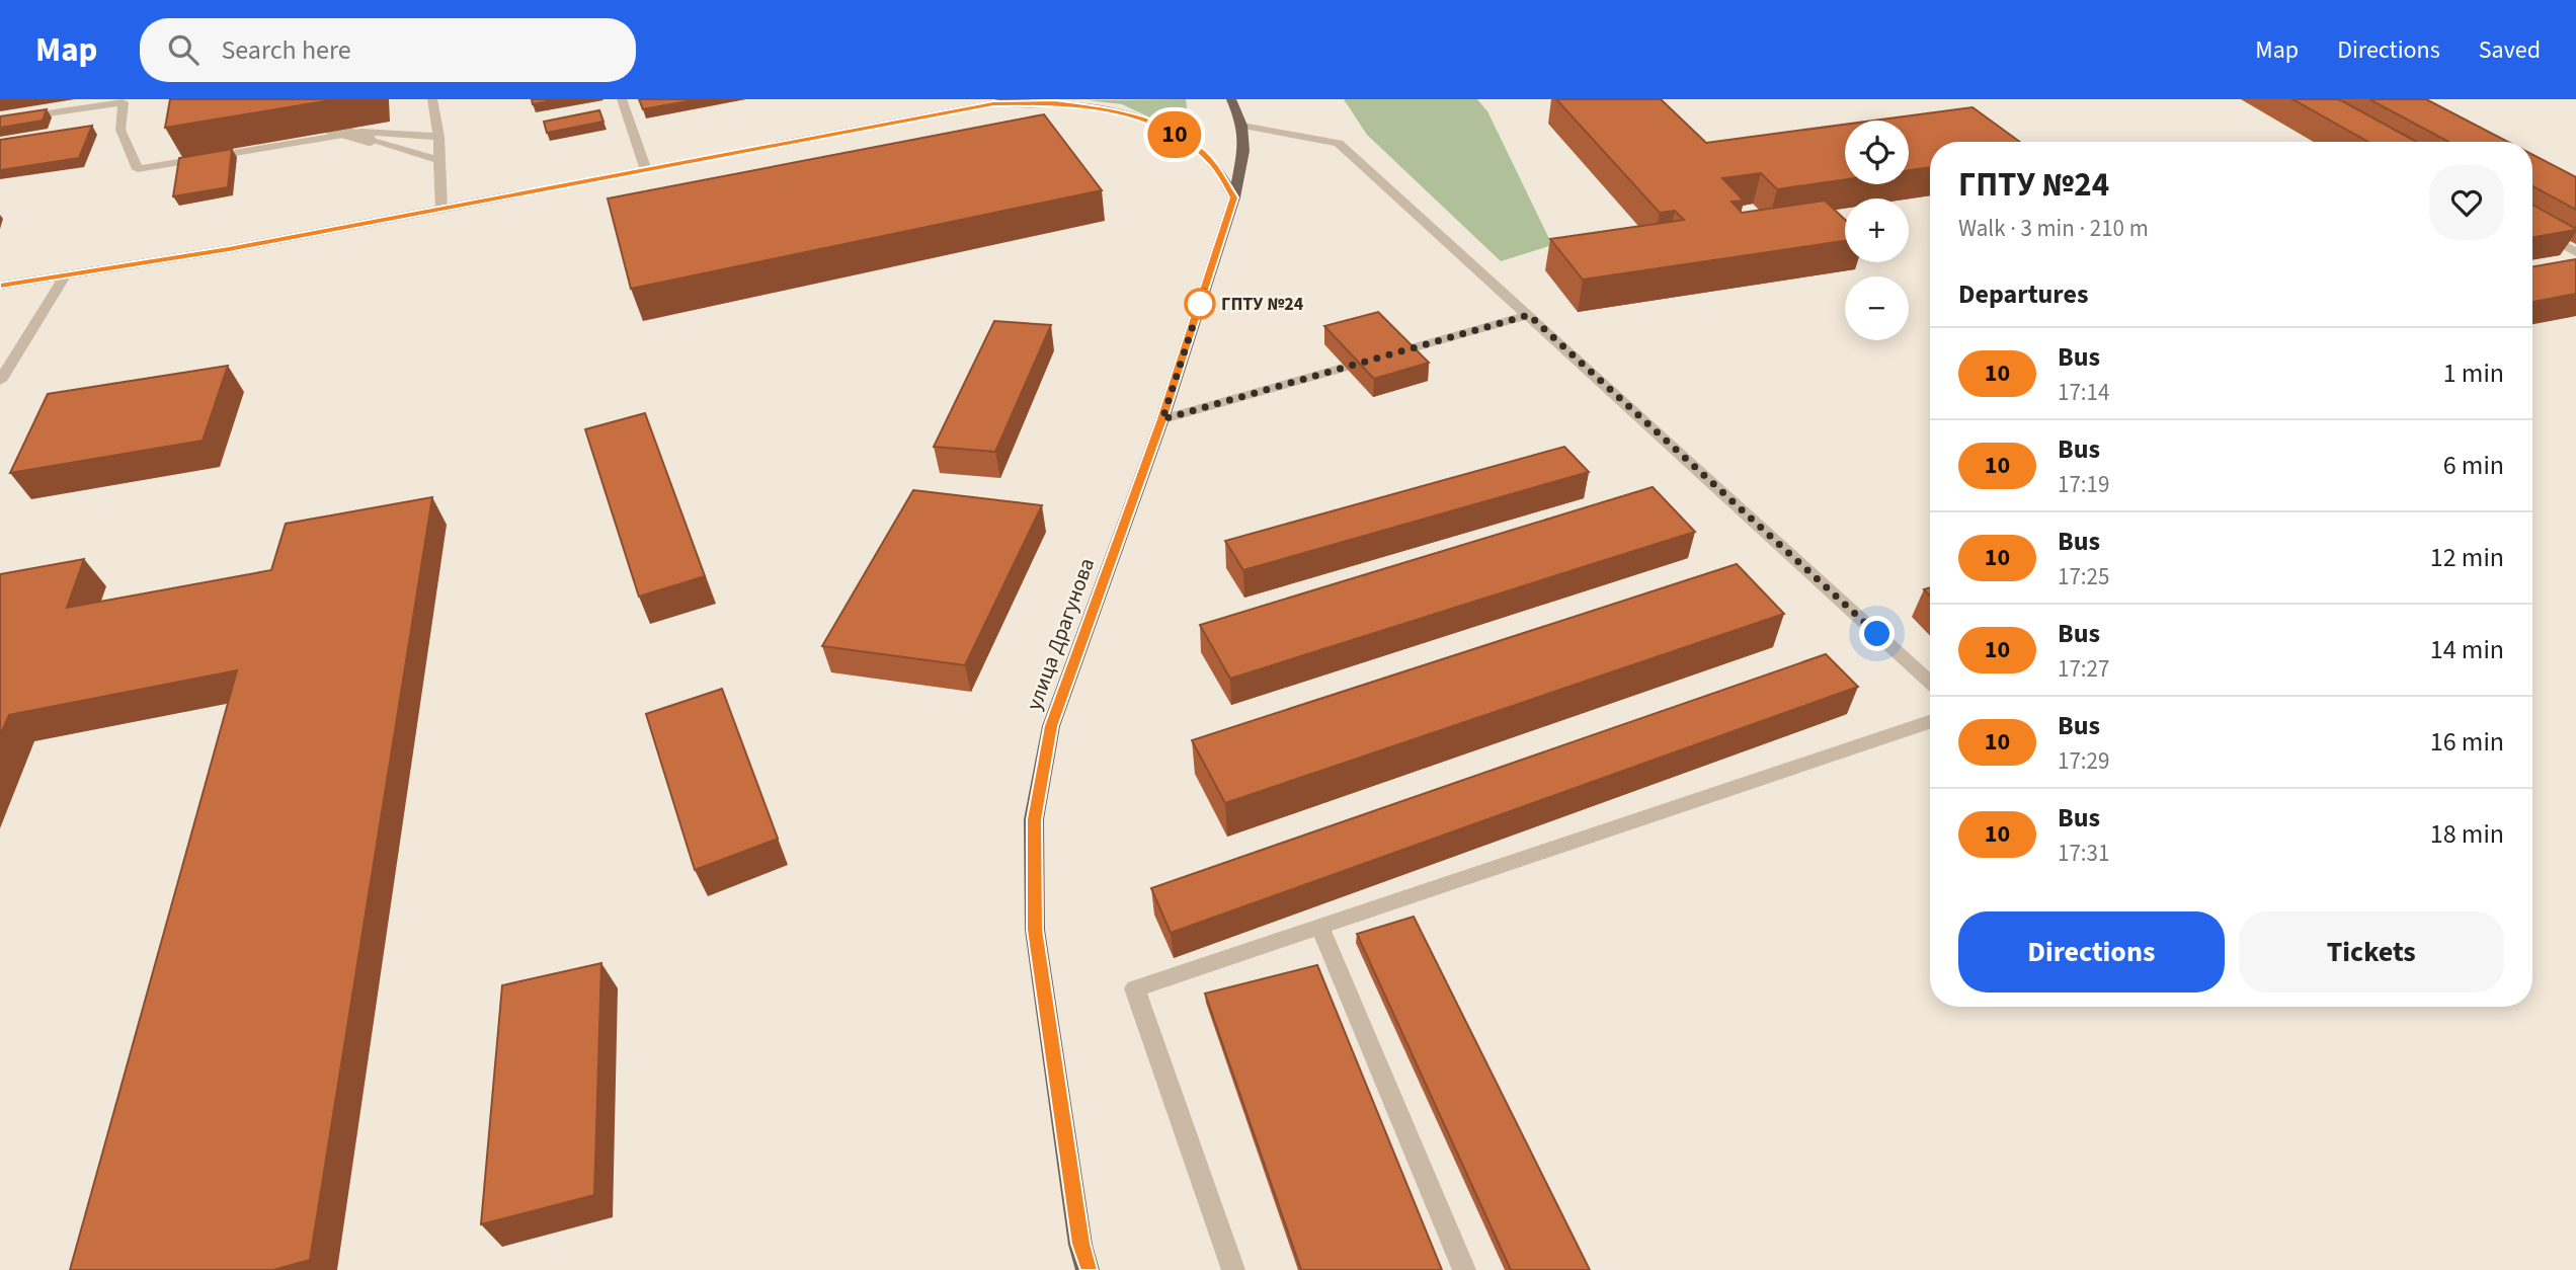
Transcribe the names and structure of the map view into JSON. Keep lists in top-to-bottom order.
{
  "streets": {
    "main road": ["улица Драгунова"]
  },
  "places": ["ГПТУ №24"],
  "lines": ["bus line 10"],
  "page": {
    "header": "Map",
    "search": "Search here",
    "nav": ["Map", "Directions", "Saved"],
    "on_map": "10",
    "map_buttons": ["+", "−"],
    "heading": [
      ["ГПТУ №24", "Walk · 3 min · 210 m"],
      "Departures"
    ],
    "list": [
      {
        "mark": "10",
        "name": "Bus",
        "note": "17:14",
        "value": "1 min"
      },
      {
        "mark": "10",
        "name": "Bus",
        "note": "17:19",
        "value": "6 min"
      },
      {
        "mark": "10",
        "name": "Bus",
        "note": "17:25",
        "value": "12 min"
      },
      {
        "mark": "10",
        "name": "Bus",
        "note": "17:27",
        "value": "14 min"
      },
      {
        "mark": "10",
        "name": "Bus",
        "note": "17:29",
        "value": "16 min"
      },
      {
        "mark": "10",
        "name": "Bus",
        "note": "17:31",
        "value": "18 min"
      }
    ],
    "buttons": ["Directions", "Tickets"]
  }
}
